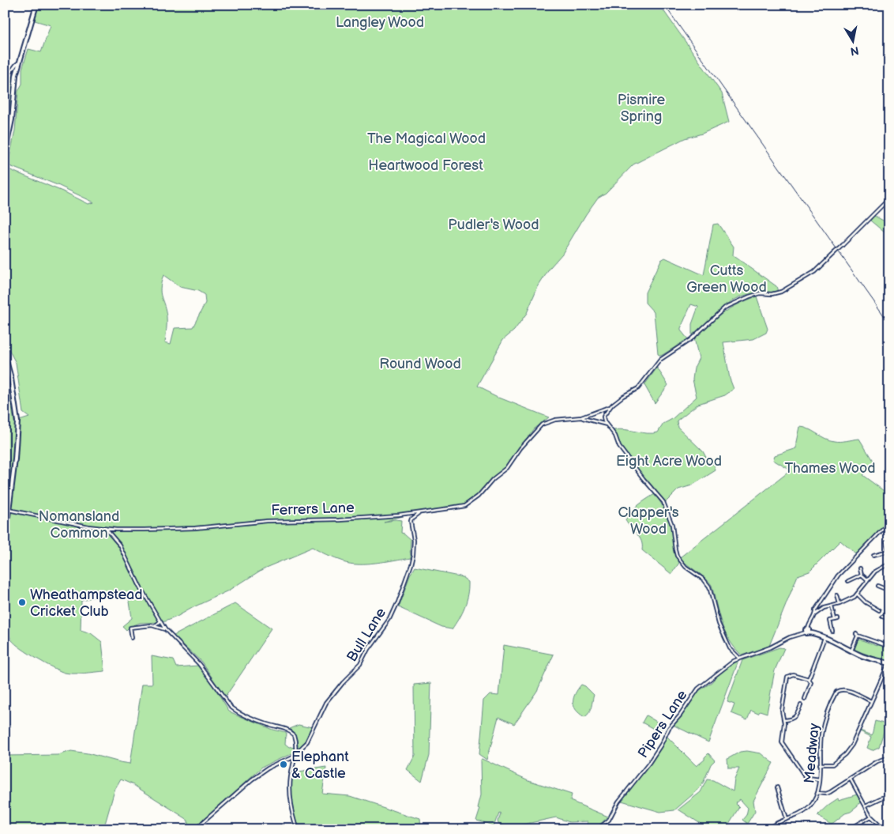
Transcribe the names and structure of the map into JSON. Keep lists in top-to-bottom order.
{
  "streets": {
    "street": [
      "Ferrers Lane",
      "Bull Lane",
      "Pipers Lane",
      "Meadway"
    ]
  },
  "crossings": [
    ["Ferrers Lane", "Bull Lane"]
  ],
  "parks": [
    "Langley Wood",
    "Pismire Spring",
    "The Magical Wood",
    "Heartwood Forest",
    "Pudler's Wood",
    "Cutts Green Wood",
    "Round Wood",
    "Eight Acre Wood",
    "Thames Wood",
    "Clapper's Wood",
    "Nomansland Common"
  ],
  "places": ["Wheathampstead Cricket Club", "Elephant & Castle"],
  "north": "bottom"
}
